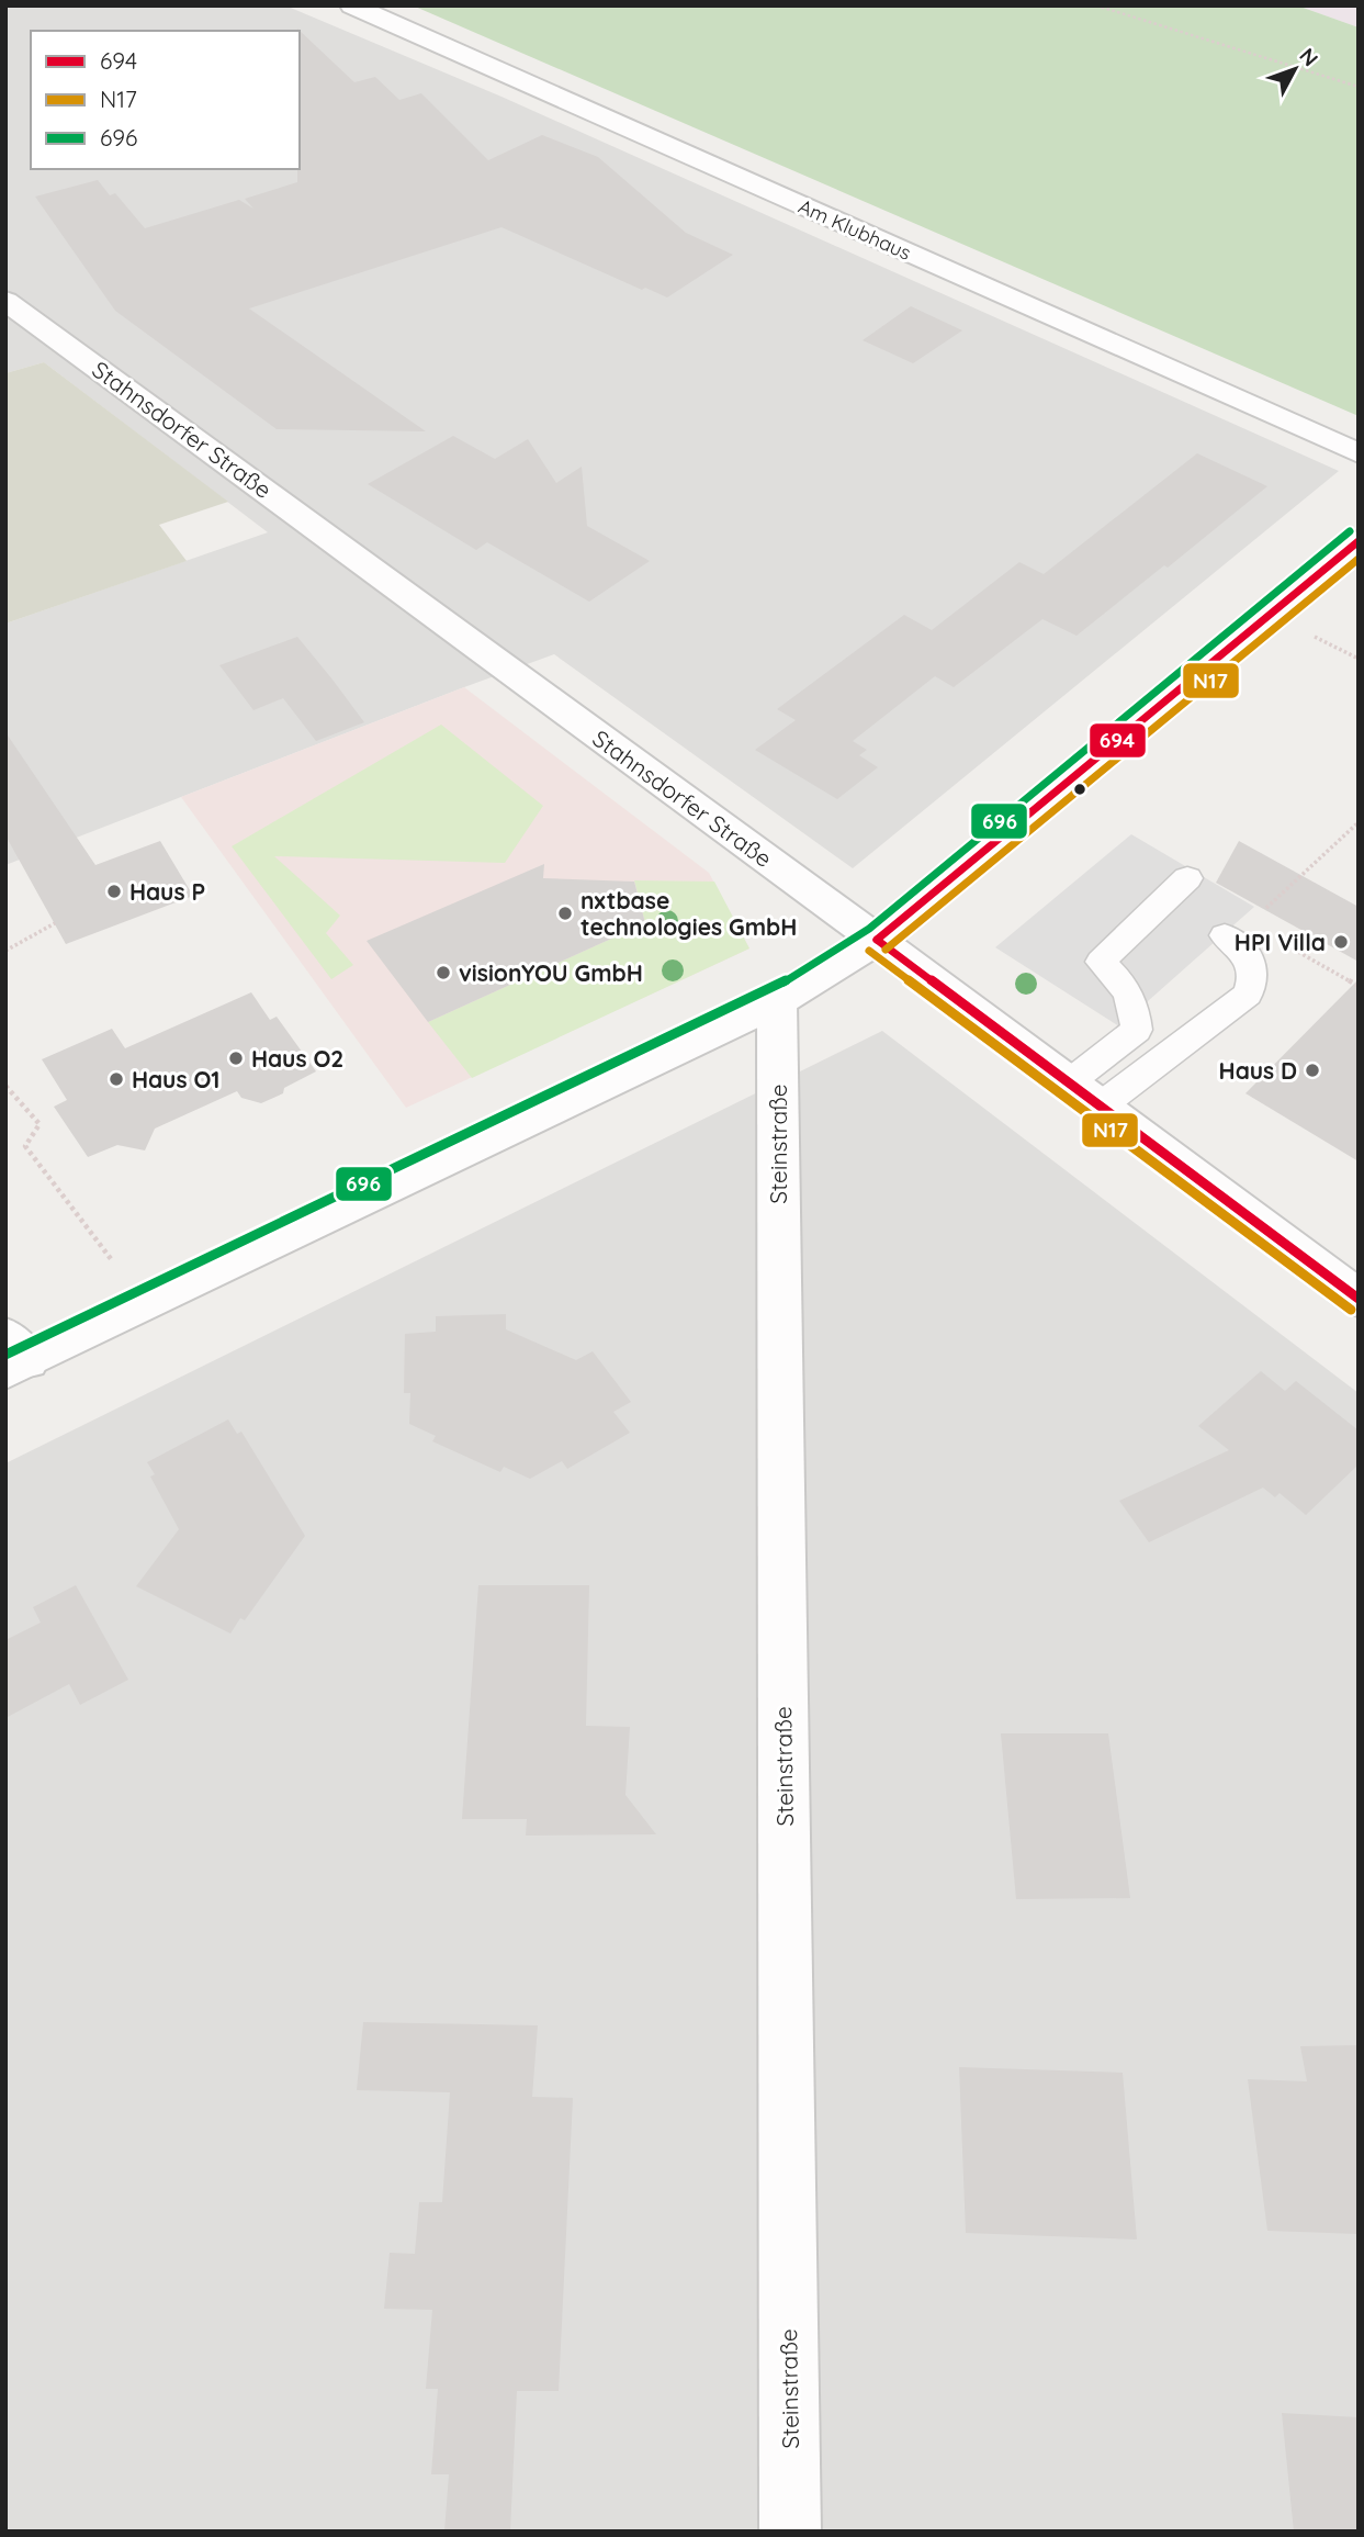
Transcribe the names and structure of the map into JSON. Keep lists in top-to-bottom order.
{
  "streets": {
    "street": ["Am Klubhaus", "Stahnsdorfer Straße", "Steinstraße"]
  },
  "places": [
    "Haus P",
    "nxtbase technologies GmbH",
    "HPI Villa",
    "visionYOU GmbH",
    "Haus O2",
    "Haus D",
    "Haus O1"
  ],
  "lines": ["transit line 696", "transit line 694", "transit line N17"],
  "legend": ["694", "N17", "696"],
  "north": "top right"
}
